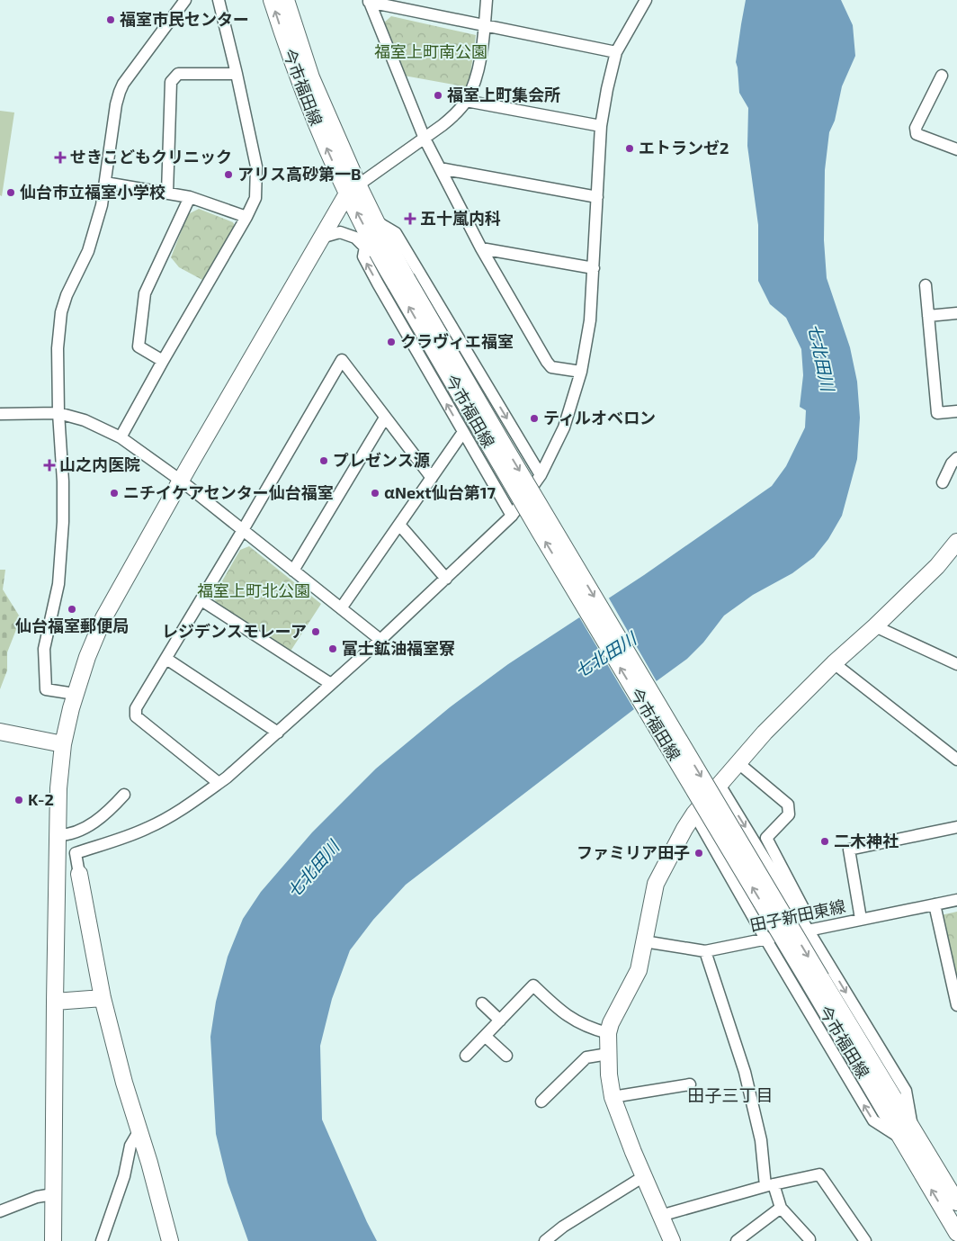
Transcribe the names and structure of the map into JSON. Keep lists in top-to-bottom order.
{
  "streets": {
    "main road": ["今市福田線"],
    "street": ["田子新田東線"]
  },
  "districts": ["田子三丁目"],
  "water": ["七北田川"],
  "parks": ["福室上町南公園", "福室上町北公園"],
  "places": {
    "other": [
      "福室市民センター",
      "福室上町集会所",
      "エトランゼ2",
      "アリス高砂第一B",
      "仙台市立福室小学校",
      "クラヴィエ福室",
      "ティルオベロン",
      "プレゼンス源",
      "ニチイケアセンター仙台福室",
      "αNext仙台第17",
      "仙台福室郵便局",
      "レジデンスモレーア",
      "富士鉱油福室寮",
      "K-2",
      "二木神社",
      "ファミリア田子"
    ],
    "health": ["せきこどもクリニック", "五十嵐内科", "山之内医院"]
  }
}
